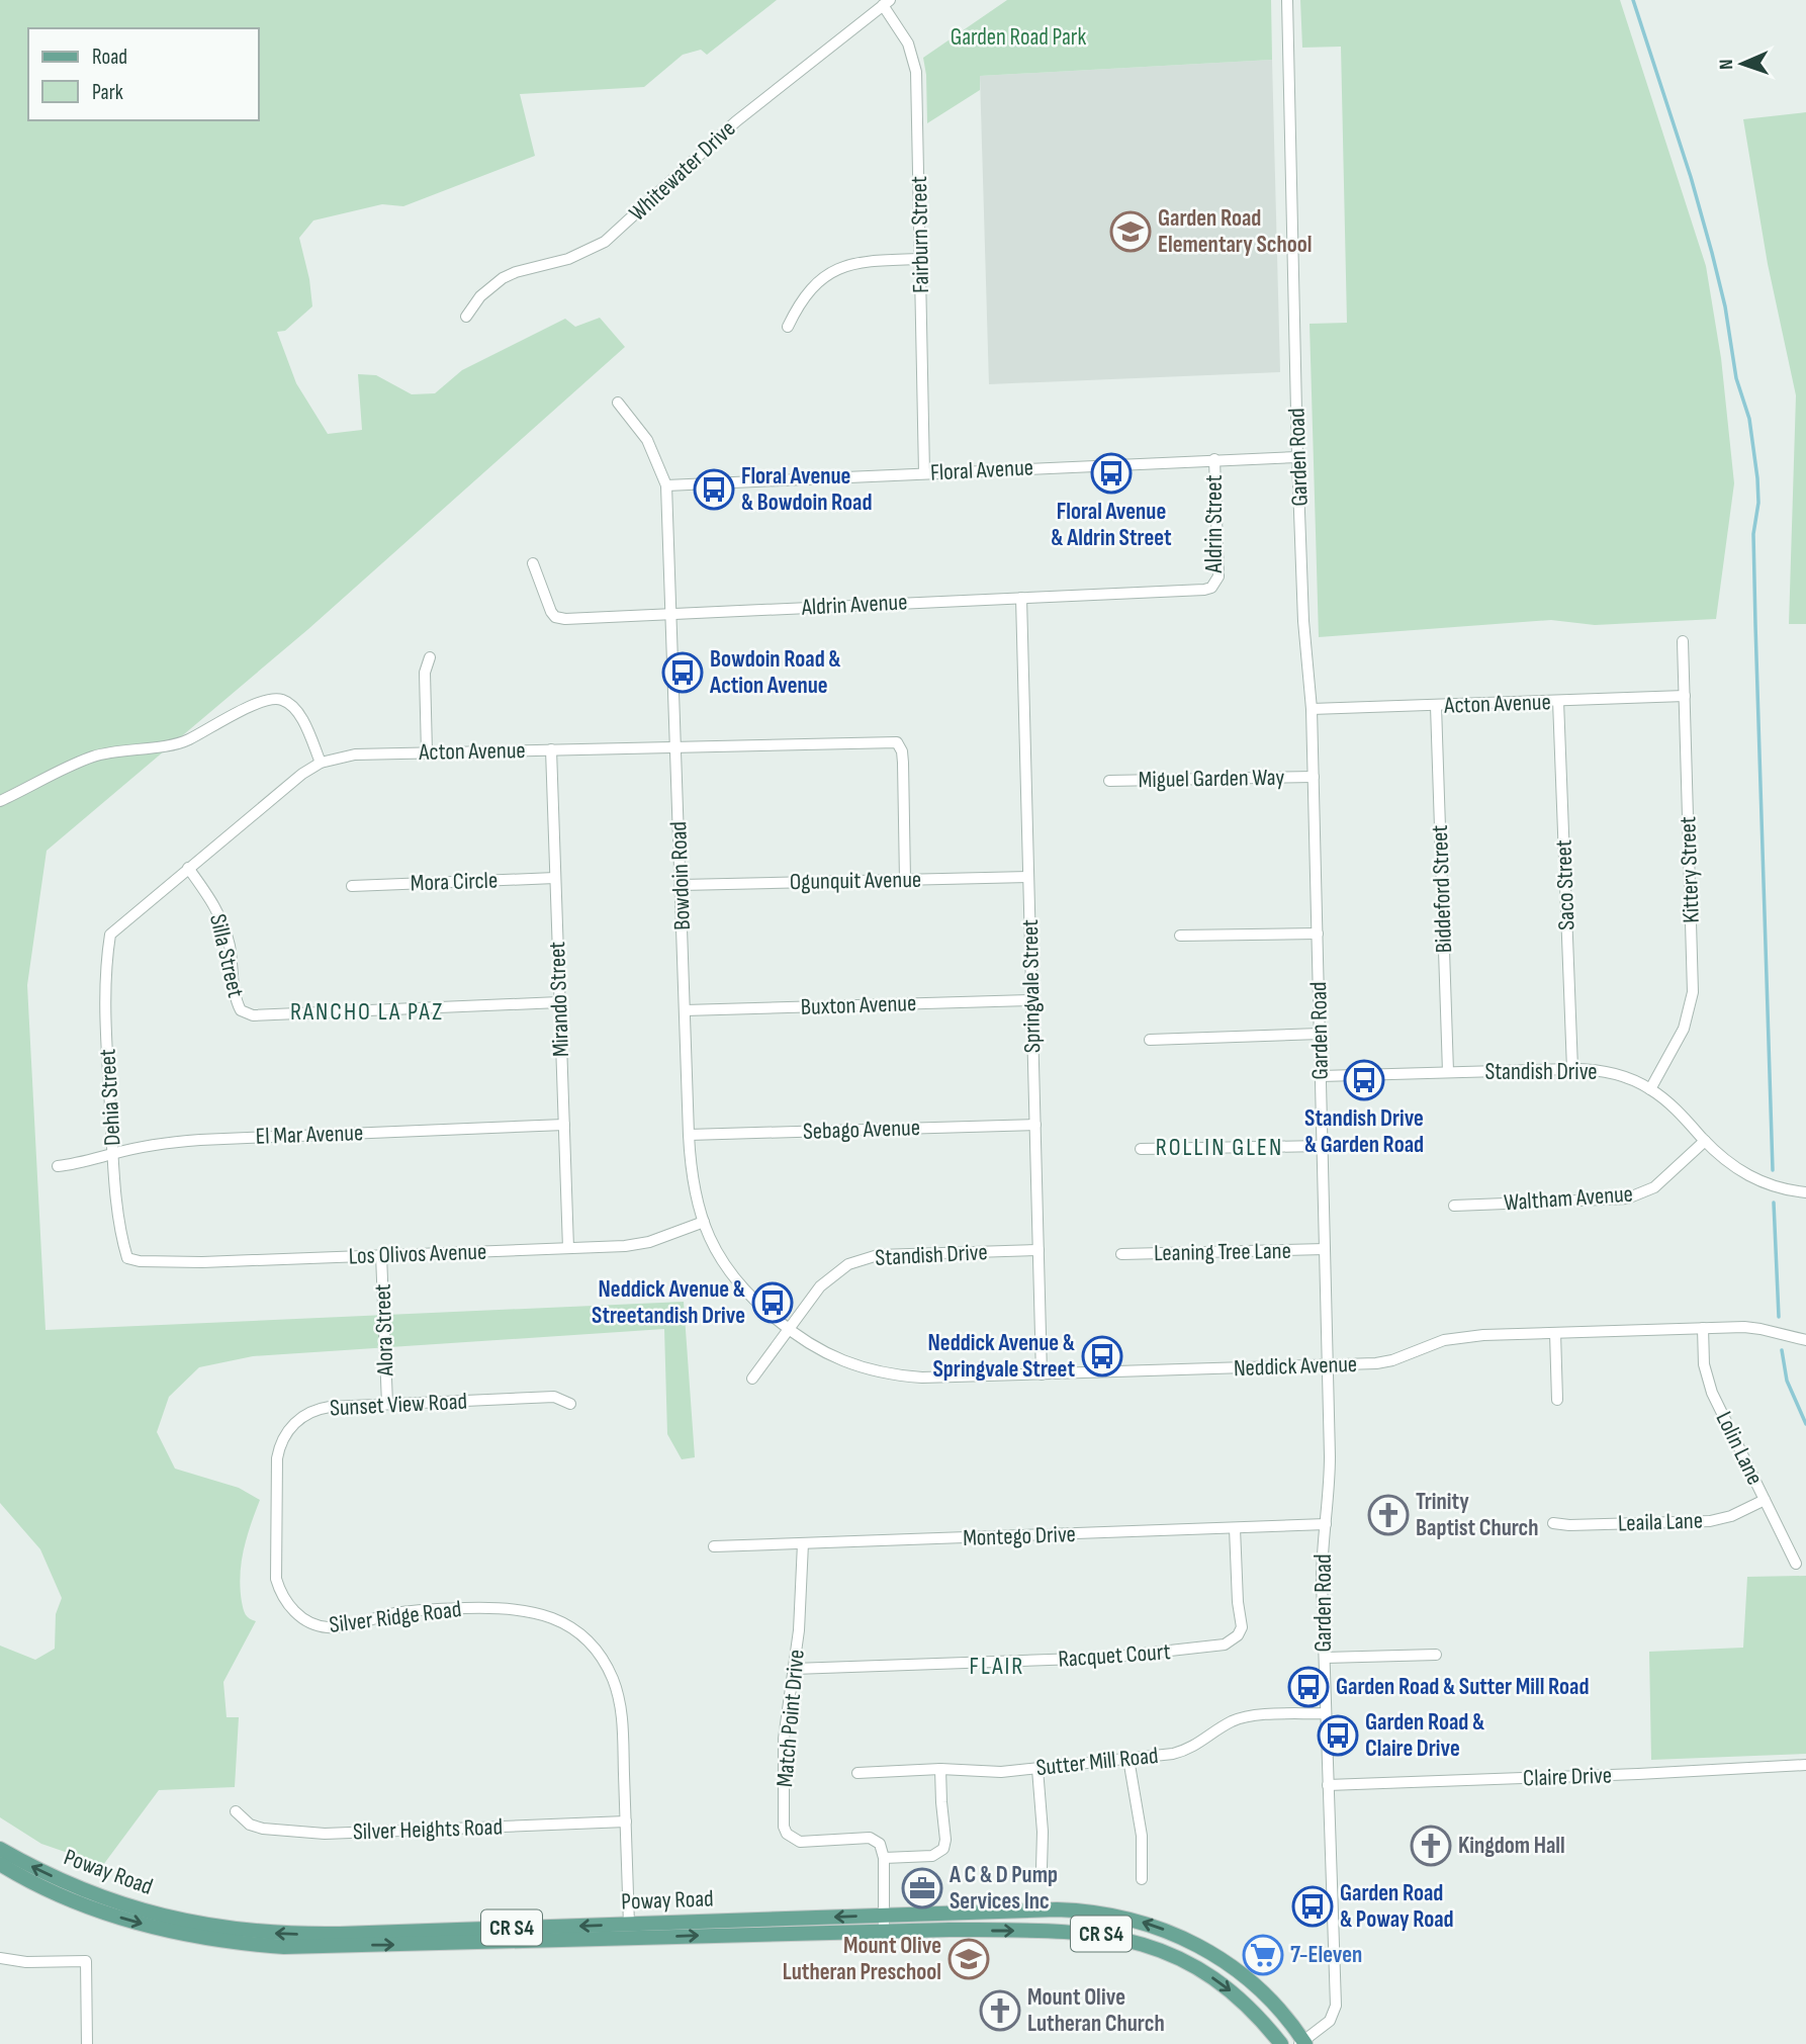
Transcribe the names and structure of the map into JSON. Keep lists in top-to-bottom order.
{
  "streets": {
    "main road": ["Poway Road", "CR S4"],
    "street": [
      "Whitewater Drive",
      "Fairburn Street",
      "Garden Road",
      "Floral Avenue",
      "Aldrin Street",
      "Aldrin Avenue",
      "Acton Avenue",
      "Miguel Garden Way",
      "Kittery Street",
      "Bowdoin Road",
      "Ogunquit Avenue",
      "Mora Circle",
      "Saco Street",
      "Biddeford Street",
      "Silla Street",
      "Springvale Street",
      "Mirando Street",
      "Buxton Avenue",
      "Standish Drive",
      "Dehia Street",
      "Sebago Avenue",
      "El Mar Avenue",
      "Waltham Avenue",
      "Leaning Tree Lane",
      "Los Olivos Avenue",
      "Alora Street",
      "Neddick Avenue",
      "Sunset View Road",
      "Lolin Lane",
      "Leaila Lane",
      "Montego Drive",
      "Silver Ridge Road",
      "Racquet Court",
      "Match Point Drive",
      "Sutter Mill Road",
      "Claire Drive",
      "Silver Heights Road"
    ]
  },
  "crossings": [
    ["Whitewater Drive", "Fairburn Street"],
    ["Fairburn Street", "Floral Avenue"],
    ["Garden Road", "Floral Avenue"],
    ["Garden Road", "Acton Avenue"],
    ["Garden Road", "Miguel Garden Way"],
    ["Garden Road", "Standish Drive"],
    ["Garden Road", "Leaning Tree Lane"],
    ["Garden Road", "Neddick Avenue"],
    ["Garden Road", "Montego Drive"],
    ["Garden Road", "Sutter Mill Road"],
    ["Garden Road", "Claire Drive"],
    ["Garden Road", "Poway Road"],
    ["Floral Avenue", "Aldrin Street"],
    ["Floral Avenue", "Bowdoin Road"],
    ["Aldrin Street", "Aldrin Avenue"],
    ["Aldrin Avenue", "Bowdoin Road"],
    ["Aldrin Avenue", "Springvale Street"],
    ["Acton Avenue", "Kittery Street"],
    ["Acton Avenue", "Bowdoin Road"],
    ["Acton Avenue", "Ogunquit Avenue"],
    ["Acton Avenue", "Saco Street"],
    ["Acton Avenue", "Biddeford Street"],
    ["Acton Avenue", "Silla Street"],
    ["Acton Avenue", "Mirando Street"],
    ["Acton Avenue", "Dehia Street"],
    ["Kittery Street", "Standish Drive"],
    ["Bowdoin Road", "Ogunquit Avenue"],
    ["Bowdoin Road", "Buxton Avenue"],
    ["Bowdoin Road", "Standish Drive"],
    ["Bowdoin Road", "Sebago Avenue"],
    ["Bowdoin Road", "Los Olivos Avenue"],
    ["Bowdoin Road", "Neddick Avenue"],
    ["Ogunquit Avenue", "Springvale Street"],
    ["Mora Circle", "Mirando Street"],
    ["Saco Street", "Standish Drive"],
    ["Biddeford Street", "Standish Drive"],
    ["Silla Street", "Mirando Street"],
    ["Springvale Street", "Buxton Avenue"],
    ["Springvale Street", "Standish Drive"],
    ["Springvale Street", "Sebago Avenue"],
    ["Springvale Street", "Neddick Avenue"],
    ["Mirando Street", "El Mar Avenue"],
    ["Mirando Street", "Los Olivos Avenue"],
    ["Standish Drive", "Waltham Avenue"],
    ["Standish Drive", "Neddick Avenue"],
    ["Dehia Street", "El Mar Avenue"],
    ["Dehia Street", "Los Olivos Avenue"],
    ["Los Olivos Avenue", "Alora Street"],
    ["Alora Street", "Sunset View Road"],
    ["Neddick Avenue", "Lolin Lane"],
    ["Sunset View Road", "Silver Ridge Road"],
    ["Lolin Lane", "Leaila Lane"],
    ["Montego Drive", "Racquet Court"],
    ["Montego Drive", "Match Point Drive"],
    ["Silver Ridge Road", "Silver Heights Road"],
    ["Silver Ridge Road", "Poway Road"],
    ["Racquet Court", "Match Point Drive"]
  ],
  "districts": ["RANCHO LA PAZ", "ROLLIN GLEN", "FLAIR"],
  "parks": ["Garden Road Park"],
  "places": {
    "school or university": ["Garden Road Elementary School", "Mount Olive Lutheran Preschool"],
    "bus stop": [
      "Floral Avenue & Aldrin Street",
      "Floral Avenue & Bowdoin Road",
      "Bowdoin Road & Action Avenue",
      "Standish Drive & Garden Road",
      "Neddick Avenue & Streetandish Drive",
      "Neddick Avenue & Springvale Street",
      "Garden Road & Sutter Mill Road",
      "Garden Road & Claire Drive",
      "Garden Road & Poway Road"
    ],
    "church": ["Trinity Baptist Church", "Kingdom Hall", "Mount Olive Lutheran Church"],
    "office": ["A C & D Pump Services Inc"],
    "supermarket": ["7-Eleven"]
  },
  "legend": ["Road", "Park"],
  "north": "left"
}
